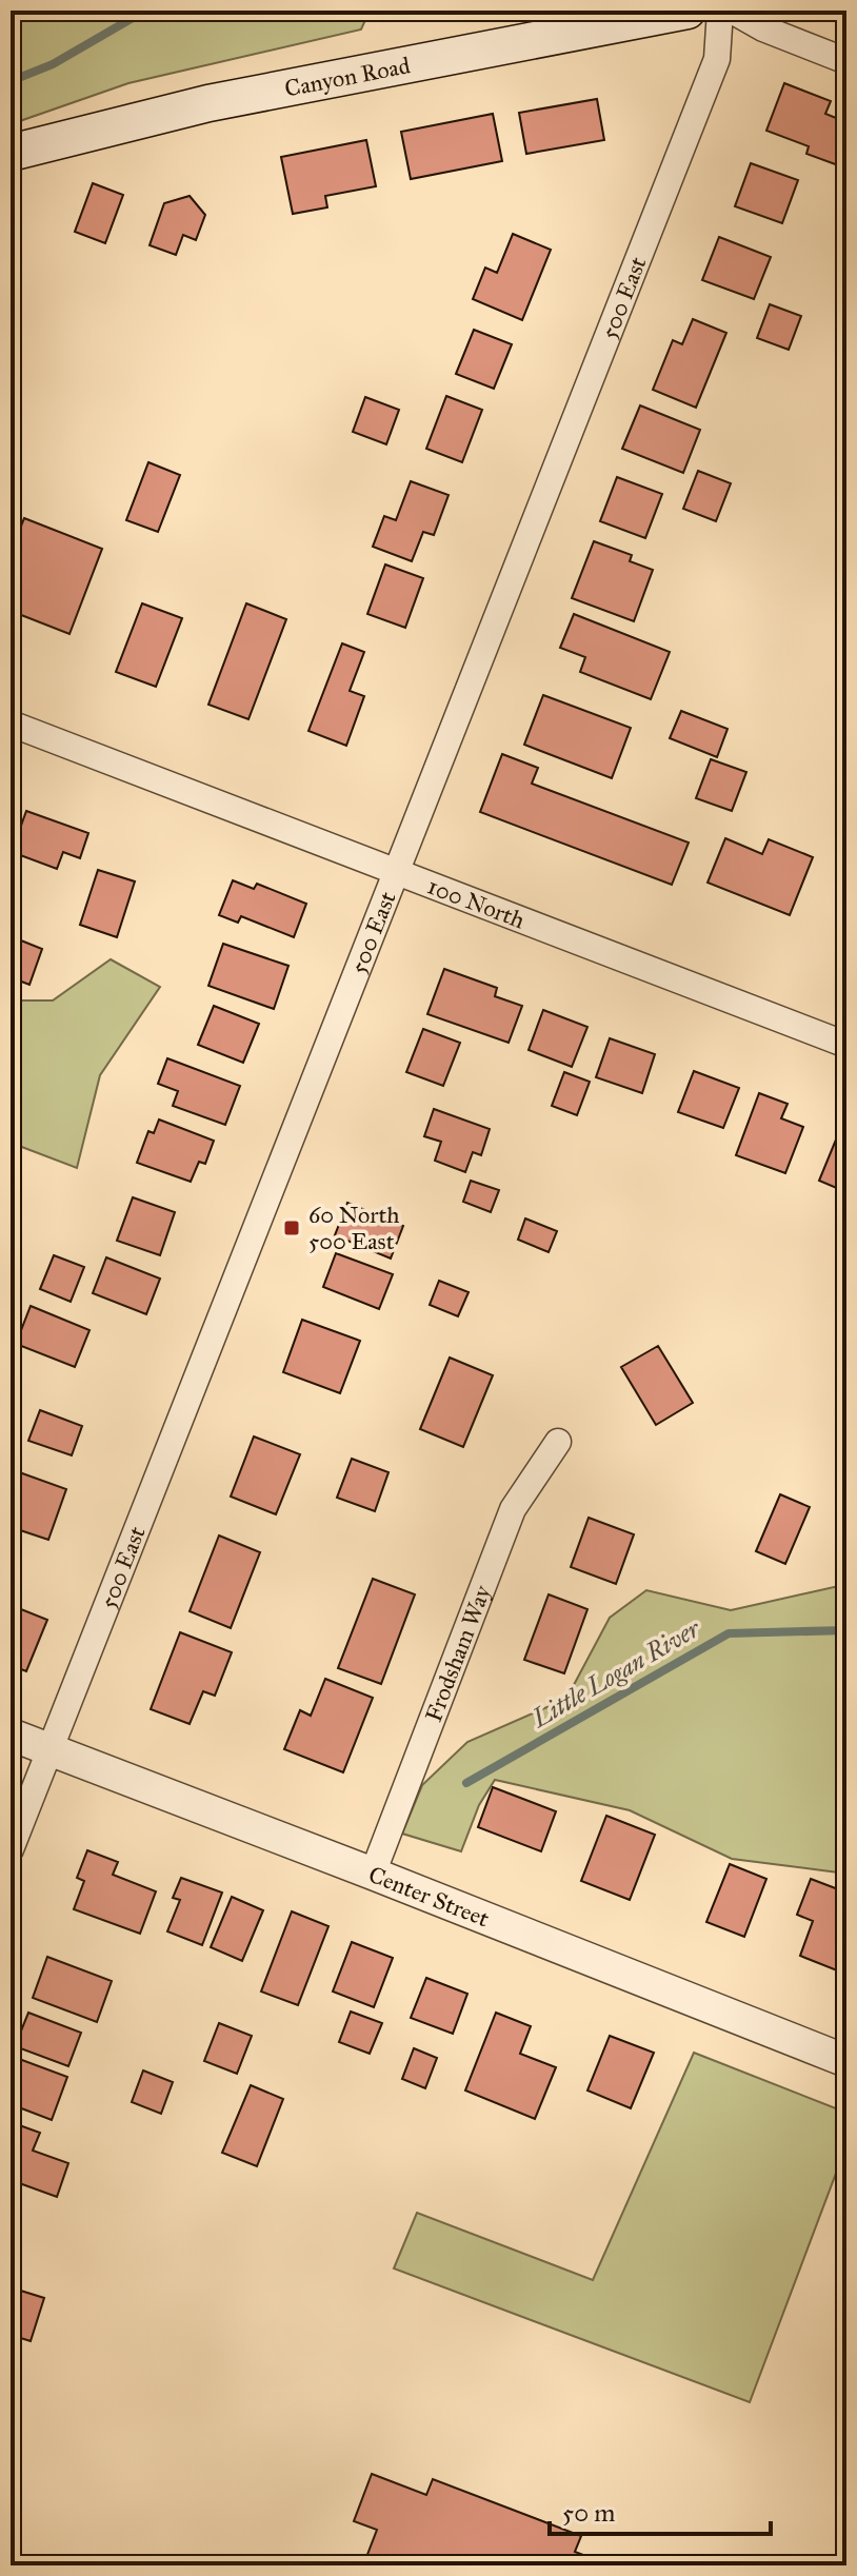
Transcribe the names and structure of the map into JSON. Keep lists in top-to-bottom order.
{
  "streets": {
    "main road": ["Canyon Road"],
    "street": [
      "500 East",
      "100 North",
      "Frodsham Way",
      "Center Street"
    ]
  },
  "crossings": [
    ["500 East", "100 North"],
    ["500 East", "Center Street"],
    ["Frodsham Way", "Center Street"]
  ],
  "water": ["Little Logan River"],
  "places": {
    "transit": ["60 North 500 East"]
  },
  "scale_bar": "50 m"
}
